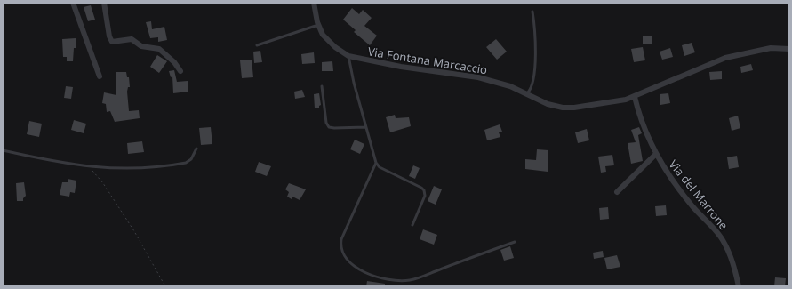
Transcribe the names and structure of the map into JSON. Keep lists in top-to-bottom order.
{
  "streets": {
    "street": ["Via Fontana Marcaccio", "Via del Marrone"]
  },
  "crossings": [
    ["Via Fontana Marcaccio", "Via del Marrone"]
  ]
}
